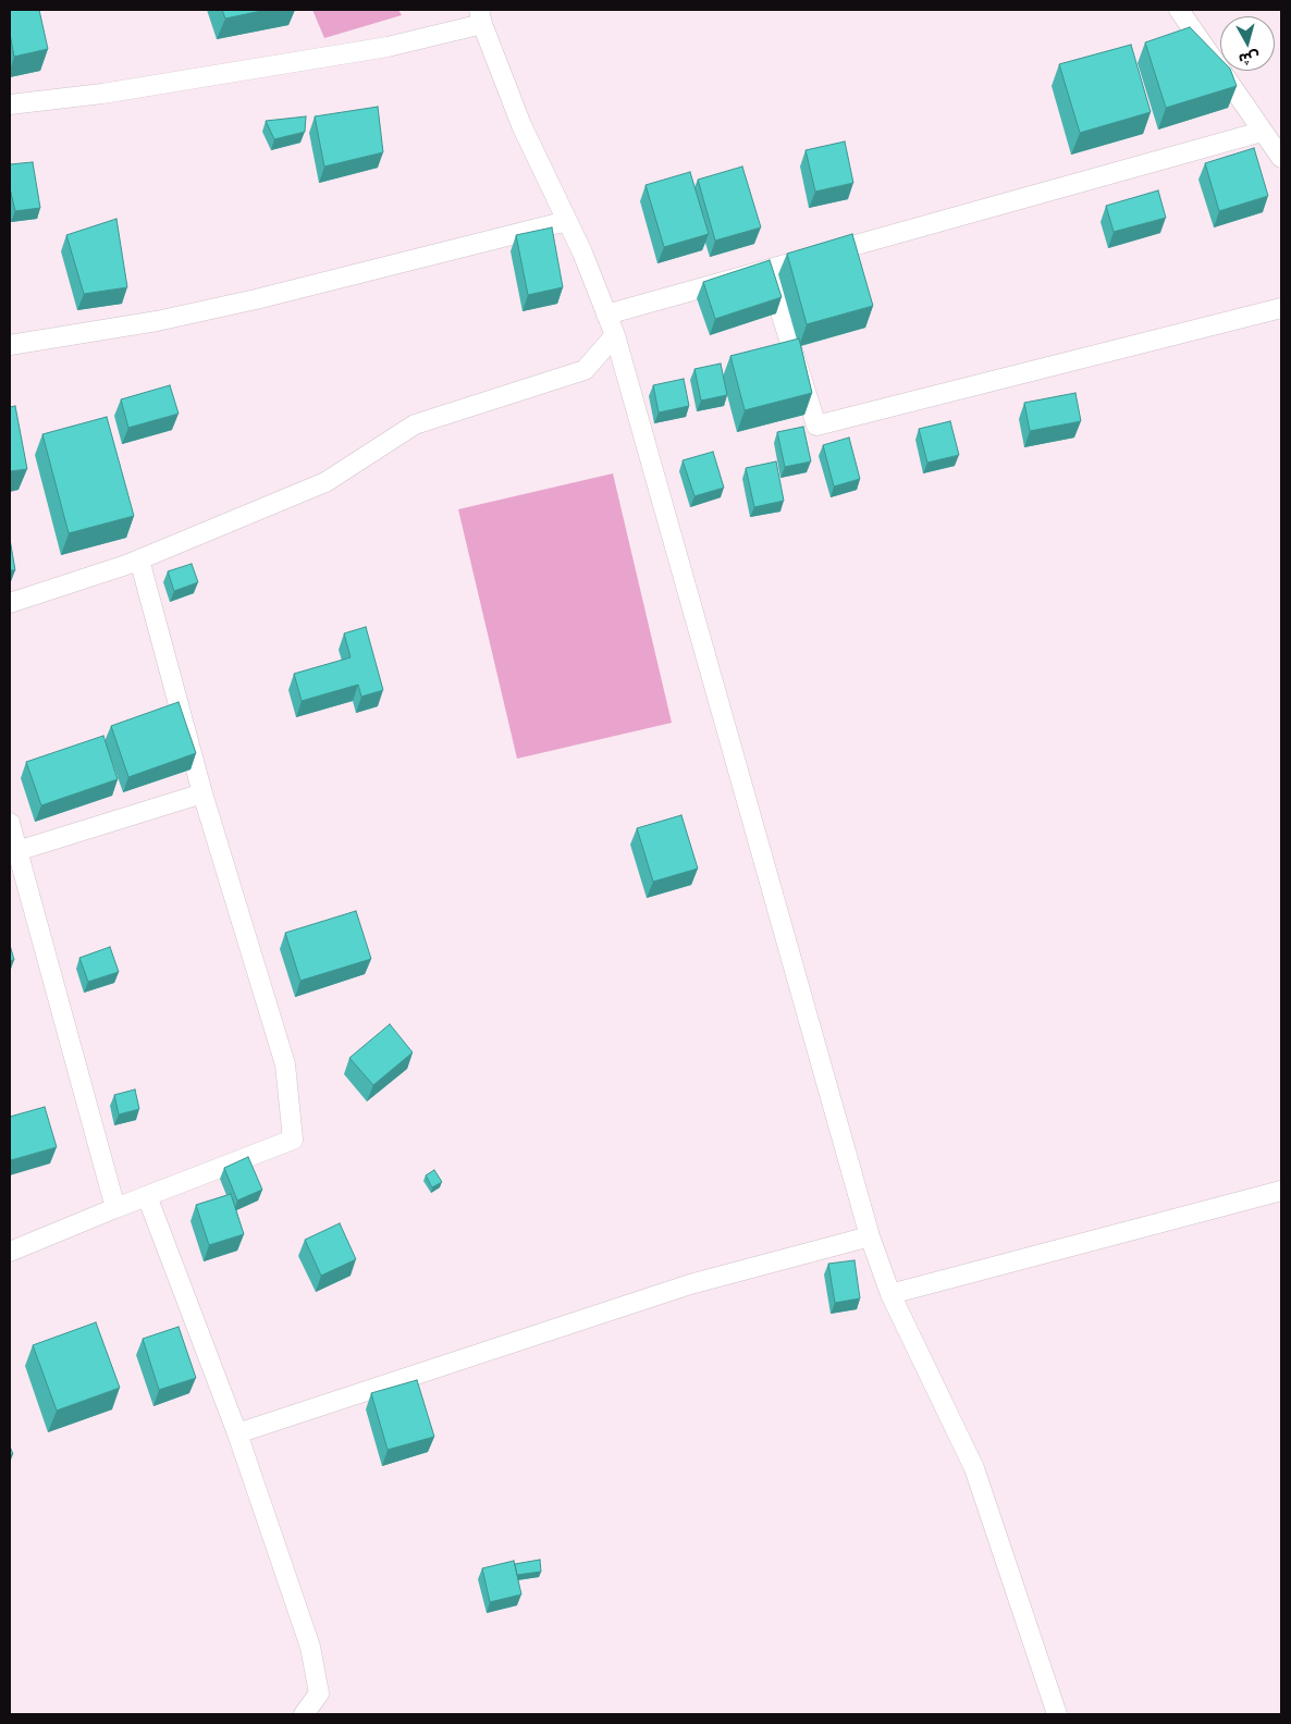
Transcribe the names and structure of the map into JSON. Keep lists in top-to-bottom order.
{
  "north": "bottom"
}
